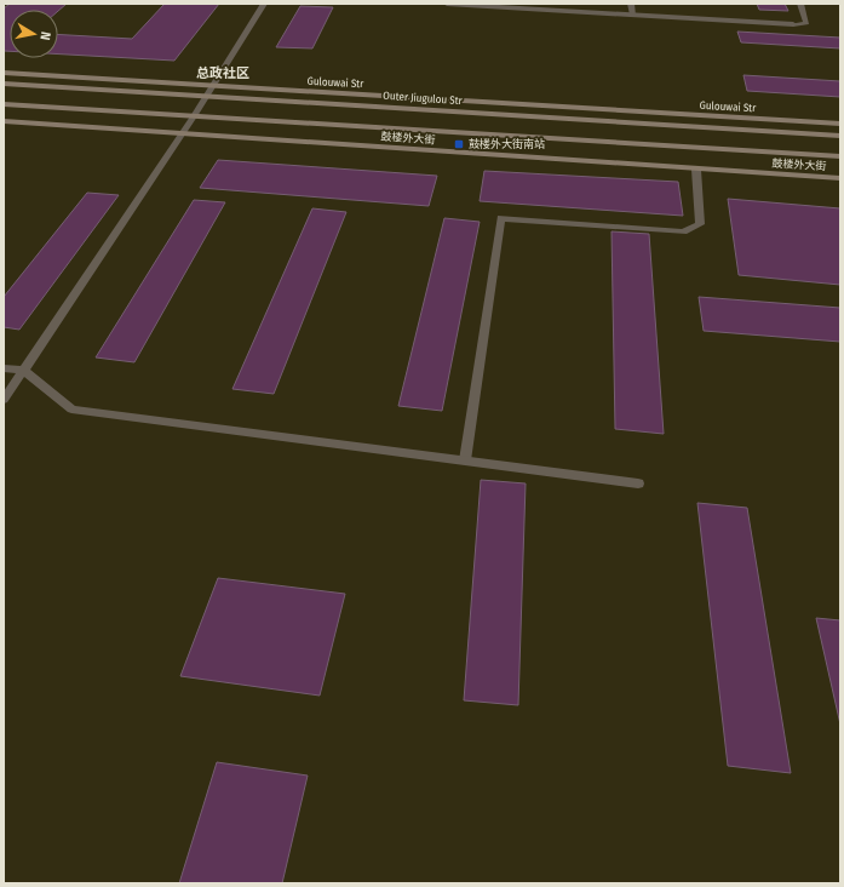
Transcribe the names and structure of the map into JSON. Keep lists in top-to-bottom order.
{
  "streets": {
    "main road": ["Gulouwai Str", "Outer Jiugulou Str", "鼓楼外大街"]
  },
  "districts": ["总政社区"],
  "places": {
    "transit": ["鼓楼外大街南站"]
  },
  "north": "right"
}
